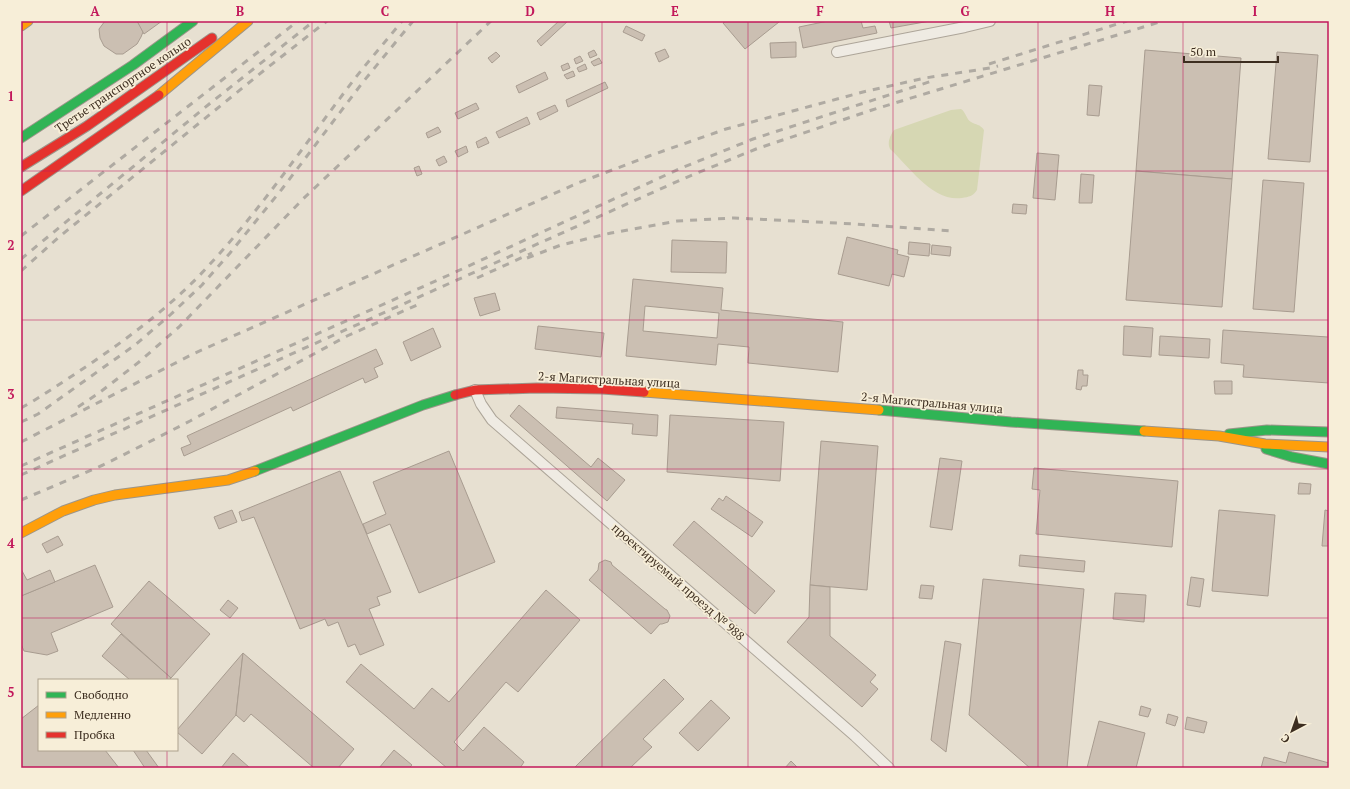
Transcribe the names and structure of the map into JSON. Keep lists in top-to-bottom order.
{
  "streets": {
    "street": ["Третье транспортное кольцо", "2-я Магистральная улица", "проектируемый проезд № 988"]
  },
  "crossings": [
    ["2-я Магистральная улица", "проектируемый проезд № 988"]
  ],
  "legend": ["Свободно", "Медленно", "Пробка"],
  "scale_bar": "50 m",
  "north": "bottom left",
  "grid": {
    "columns": [
      "A",
      "B",
      "C",
      "D",
      "E",
      "F",
      "G",
      "H",
      "I"
    ],
    "rows": [
      "1",
      "2",
      "3",
      "4",
      "5"
    ]
  }
}
